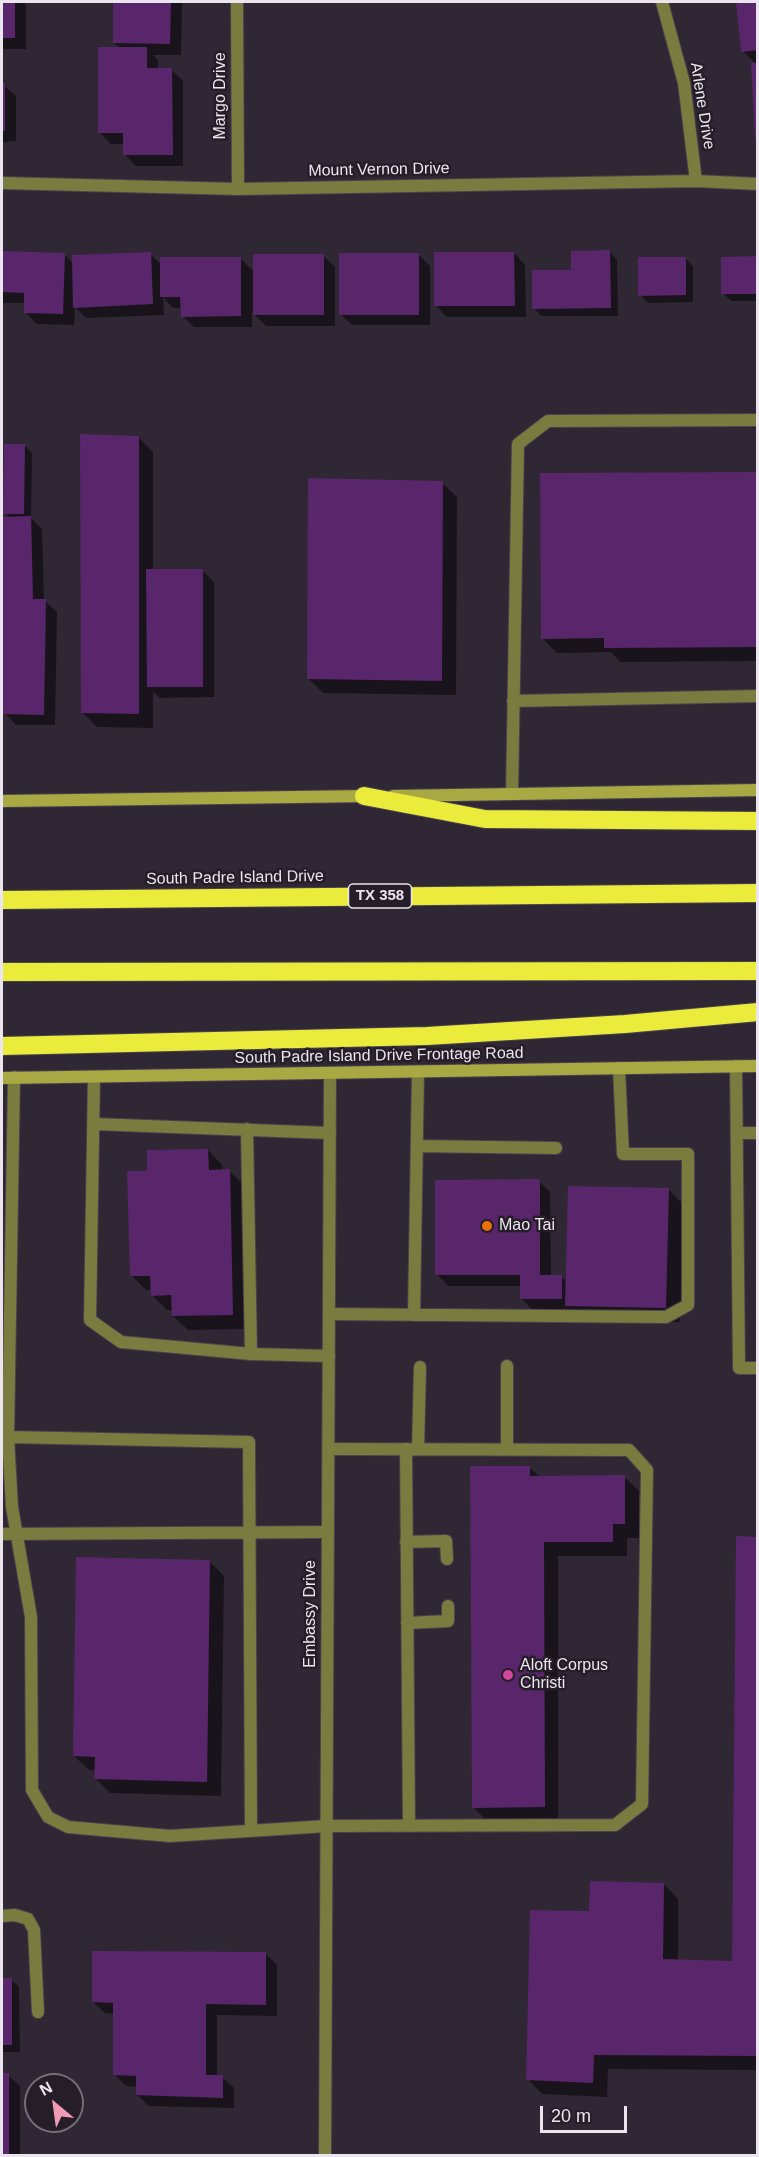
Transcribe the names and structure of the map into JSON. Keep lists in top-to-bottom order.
{
  "streets": {
    "highway": ["South Padre Island Drive", "TX 358"],
    "main road": ["South Padre Island Drive Frontage Road"],
    "street": [
      "Margo Drive",
      "Arlene Drive",
      "Mount Vernon Drive",
      "Embassy Drive"
    ]
  },
  "crossings": [
    ["Margo Drive", "Mount Vernon Drive"],
    ["Arlene Drive", "Mount Vernon Drive"],
    ["South Padre Island Drive Frontage Road", "Embassy Drive"]
  ],
  "places": ["Mao Tai", "Aloft Corpus Christi"],
  "scale_bar": "20 m",
  "north": "top left"
}
